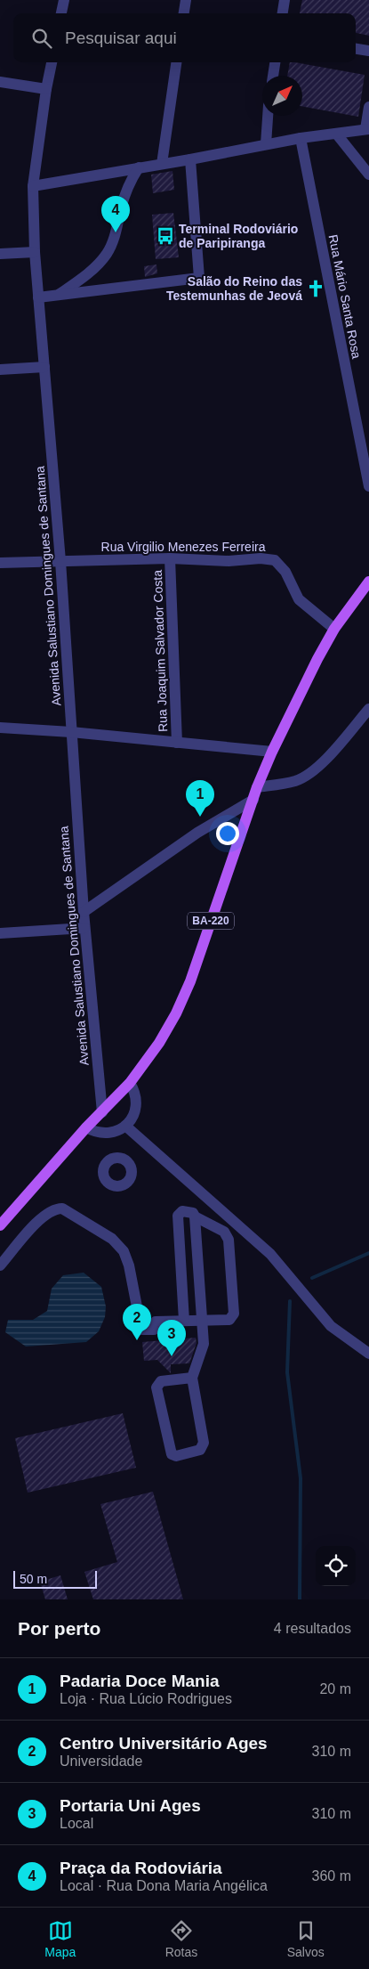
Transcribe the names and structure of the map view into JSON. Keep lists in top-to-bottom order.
{
  "streets": {
    "main road": ["BA-220"],
    "street": [
      "Rua Mário Santa Rosa",
      "Rua Virgilio Menezes Ferreira",
      "Avenida Salustiano Domingues de Santana",
      "Rua Joaquim Salvador Costa"
    ]
  },
  "crossings": [
    ["Rua Virgilio Menezes Ferreira", "Avenida Salustiano Domingues de Santana"],
    ["Rua Virgilio Menezes Ferreira", "Rua Joaquim Salvador Costa"],
    ["Rua Virgilio Menezes Ferreira", "BA-220"],
    ["Avenida Salustiano Domingues de Santana", "BA-220"]
  ],
  "places": {
    "bus stop": ["Terminal Rodoviário de Paripiranga"],
    "church": ["Salão do Reino das Testemunhas de Jeová"]
  },
  "scale_bar": "50 m",
  "north": "top right",
  "page": {
    "search": "Pesquisar aqui",
    "pins": [
      "4",
      "1",
      "2",
      "3"
    ],
    "scale": "50 m",
    "heading": ["Por perto", "4 resultados"],
    "list": [
      {
        "mark": "1",
        "name": "Padaria Doce Mania",
        "note": "Loja · Rua Lúcio Rodrigues",
        "value": "20 m"
      },
      {
        "mark": "2",
        "name": "Centro Universitário Ages",
        "note": "Universidade",
        "value": "310 m"
      },
      {
        "mark": "3",
        "name": "Portaria Uni Ages",
        "note": "Local",
        "value": "310 m"
      },
      {
        "mark": "4",
        "name": "Praça da Rodoviária",
        "note": "Local · Rua Dona Maria Angélica",
        "value": "360 m"
      }
    ],
    "nav": ["Mapa", "Rotas", "Salvos"]
  }
}
